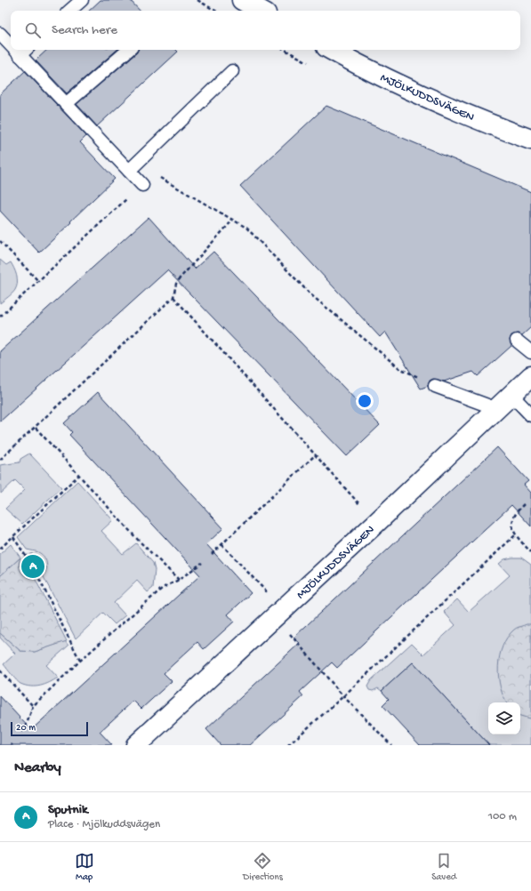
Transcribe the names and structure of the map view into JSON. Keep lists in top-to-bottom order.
{
  "streets": {
    "street": ["MJÖLKUDDSVÄGEN"]
  },
  "scale_bar": "20 m",
  "page": {
    "search": "Search here",
    "pins": "A",
    "scale": "20 m",
    "heading": "Nearby",
    "list": [
      {
        "mark": "A",
        "name": "Sputnik",
        "note": "Place · Mjölkuddsvägen",
        "value": "100 m"
      }
    ],
    "nav": ["Map", "Directions", "Saved"]
  }
}
